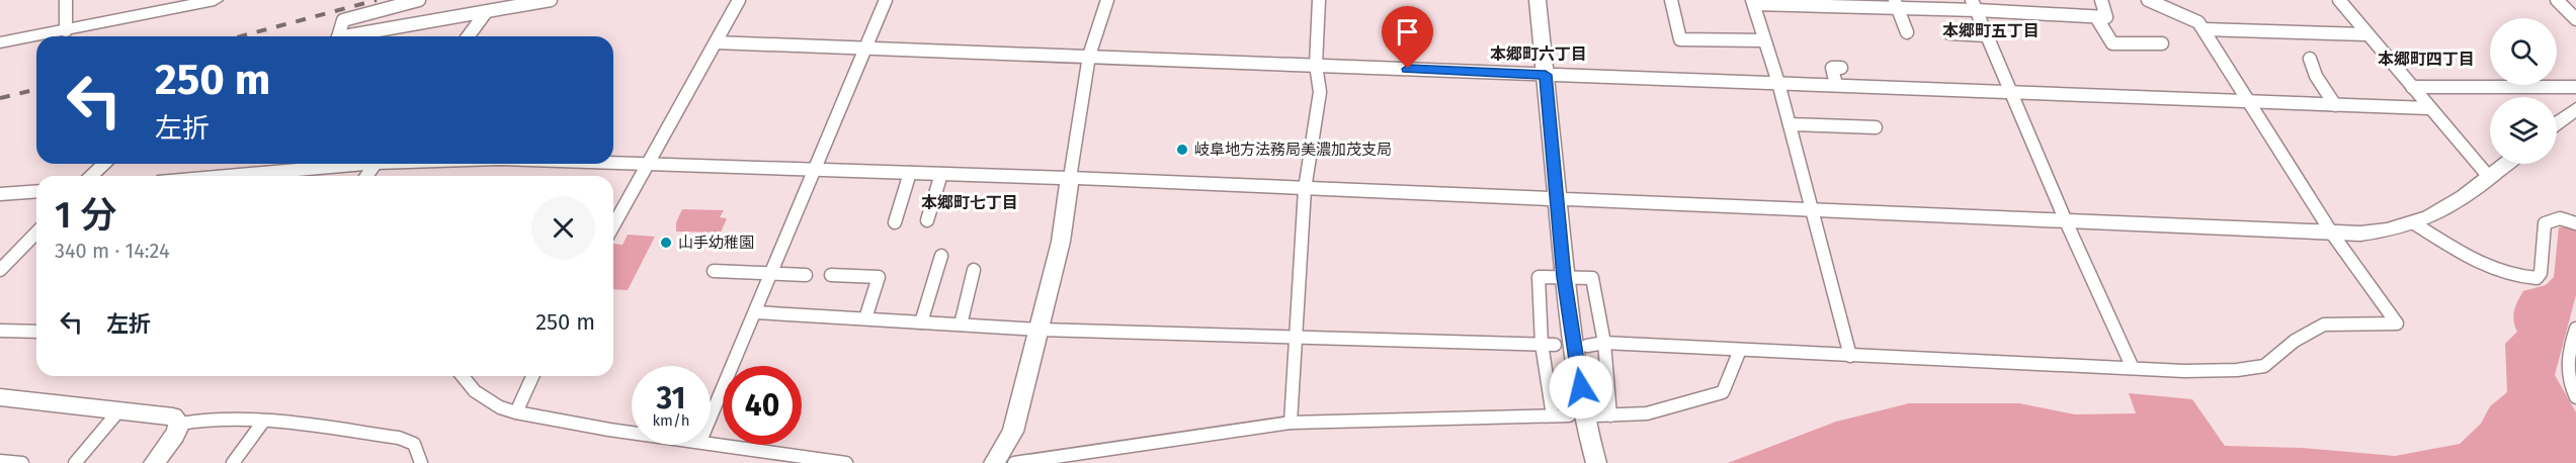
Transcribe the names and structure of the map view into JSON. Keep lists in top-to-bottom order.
{
  "districts": [
    "本郷町五丁目",
    "本郷町六丁目",
    "本郷町四丁目",
    "本郷町七丁目"
  ],
  "places": ["岐阜地方法務局美濃加茂支局", "山手幼稚園"],
  "page": {
    "turn": ["250 m", "左折"],
    "heading": ["1 分", "340 m · 14:24"],
    "list": [
      {
        "name": "左折",
        "value": "250 m"
      }
    ],
    "speed": "31 km/h",
    "limit": "40"
  }
}
